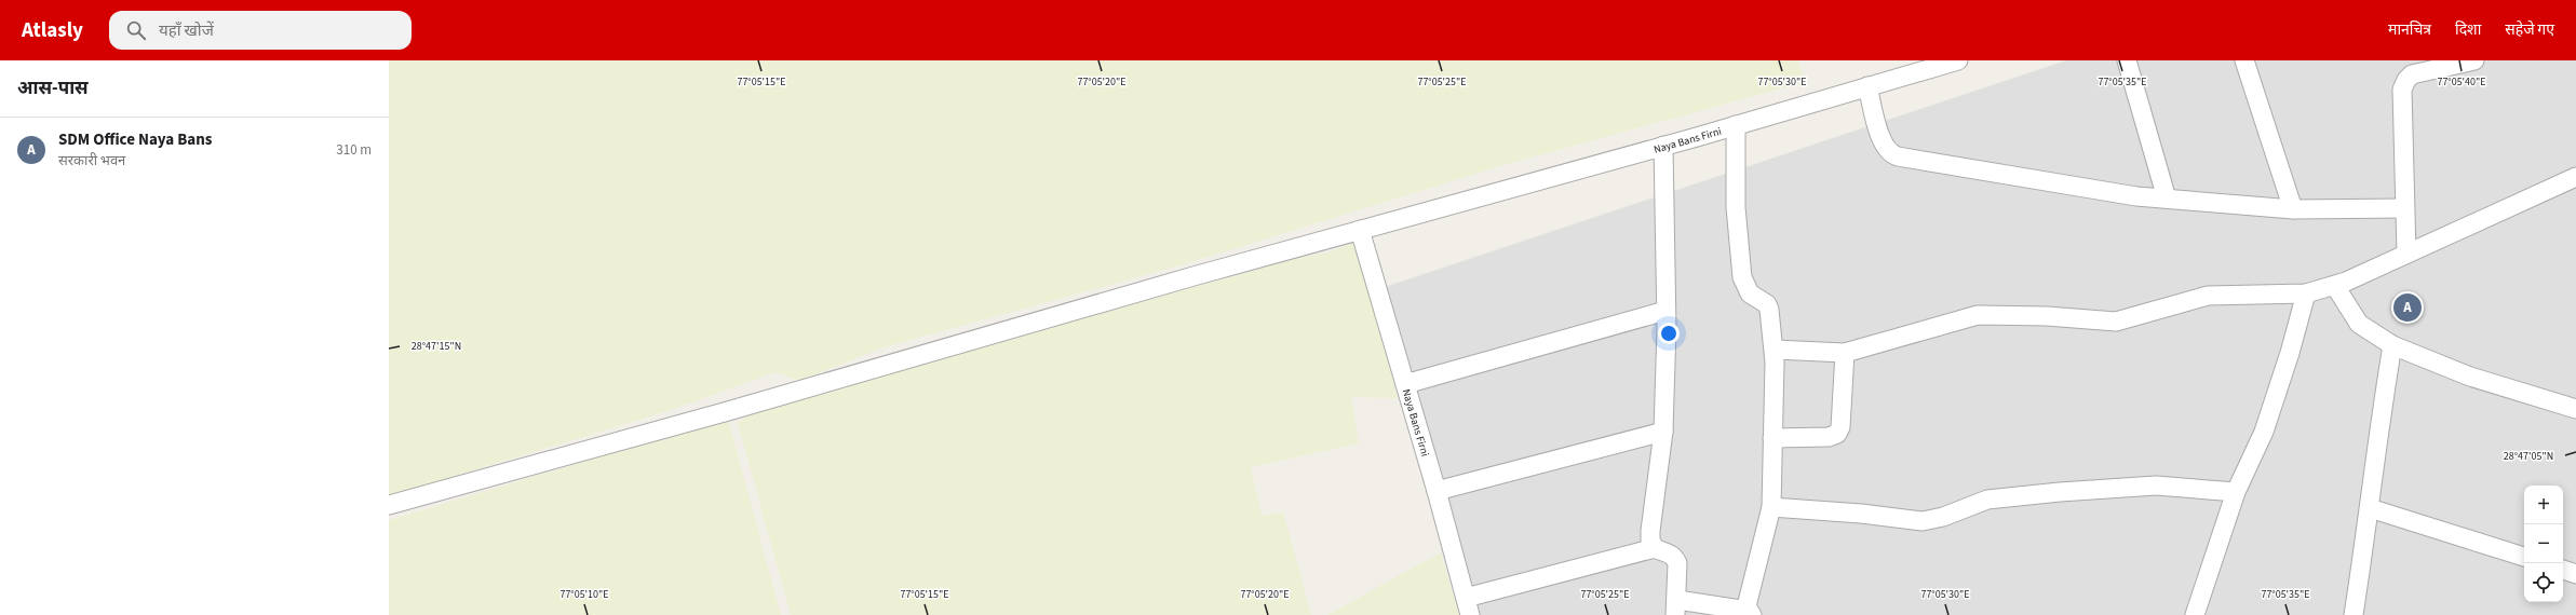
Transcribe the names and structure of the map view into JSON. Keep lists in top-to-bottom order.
{
  "streets": {
    "street": ["Naya Bans Firni"]
  },
  "page": {
    "header": "Atlasly",
    "search": "यहाँ खोजें",
    "nav": ["मानचित्र", "दिशा", "सहेजे गए"],
    "heading": "आस-पास",
    "list": [
      {
        "mark": "A",
        "name": "SDM Office Naya Bans",
        "note": "सरकारी भवन",
        "value": "310 m"
      }
    ],
    "pins": "A",
    "map_buttons": ["+", "−"]
  },
  "coordinates": [
    "77°05'15\"E",
    "77°05'20\"E",
    "77°05'25\"E",
    "77°05'30\"E",
    "77°05'35\"E",
    "77°05'40\"E",
    "28°47'15\"N",
    "28°47'05\"N",
    "77°05'10\"E"
  ]
}
